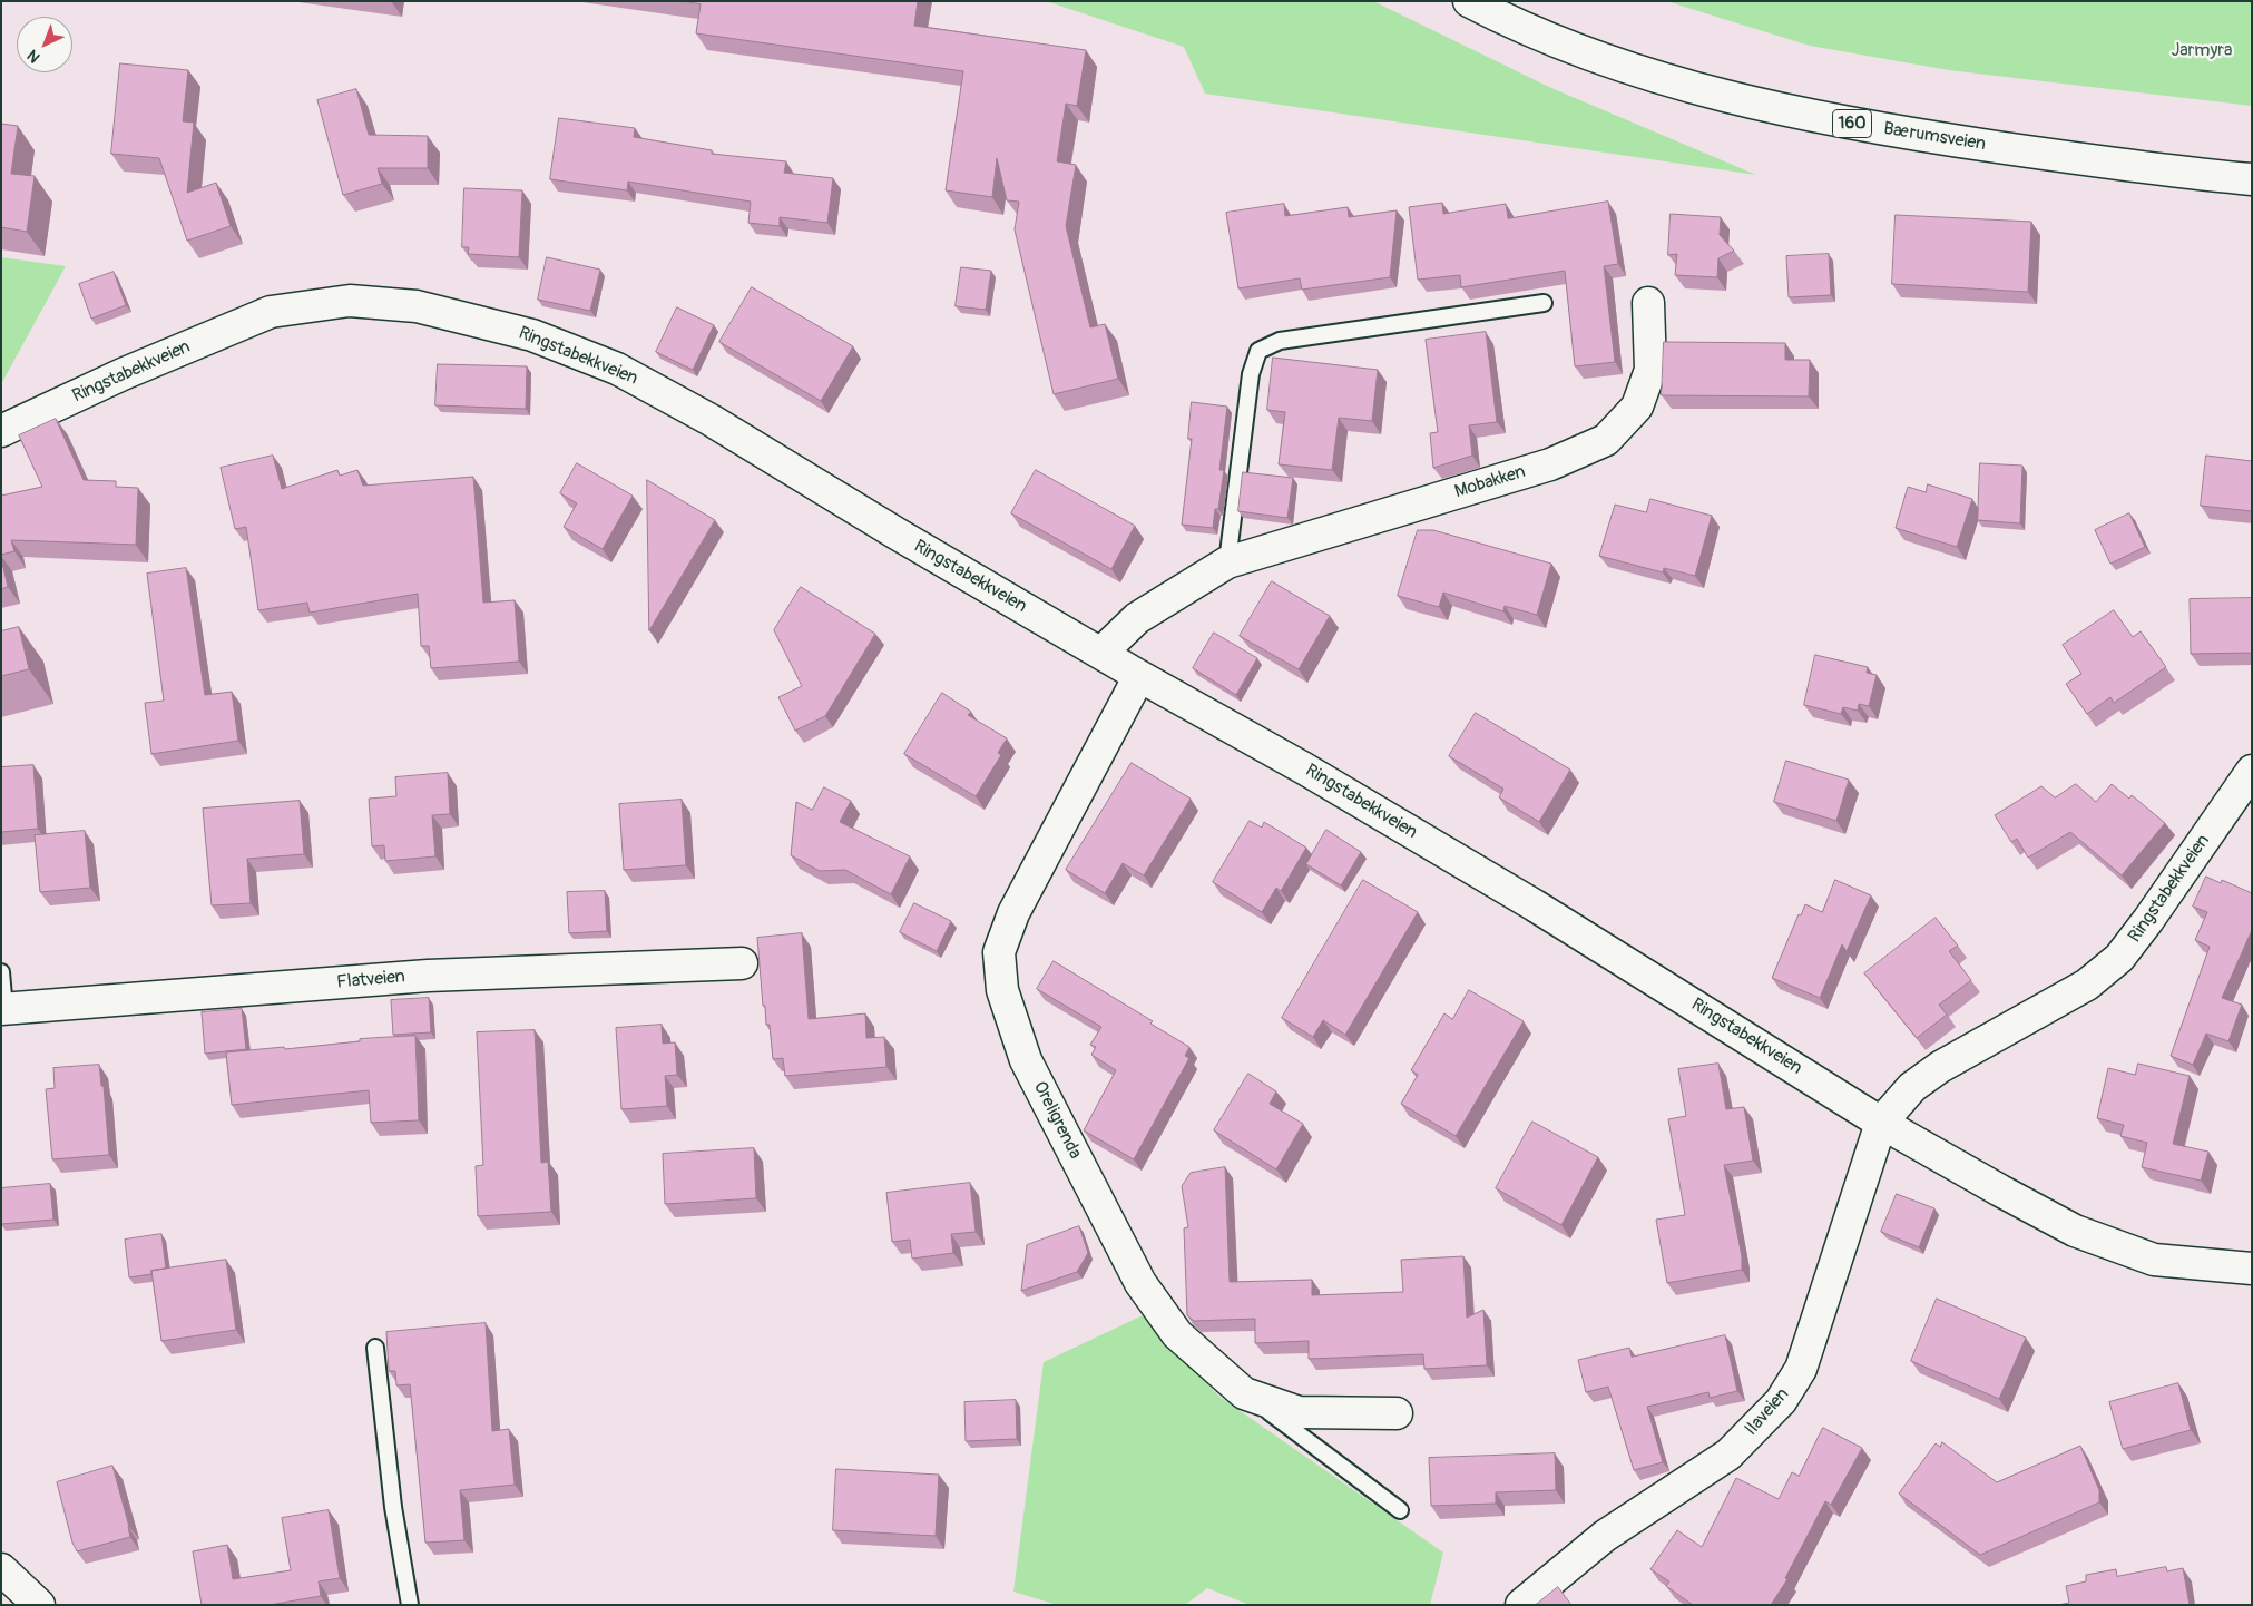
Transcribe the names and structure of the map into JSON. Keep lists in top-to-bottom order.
{
  "streets": {
    "street": [
      "160",
      "Bærumsveien",
      "Ringstabekkveien",
      "Mobakken",
      "Flatveien",
      "Oreligrenda",
      "Ilaveien"
    ]
  },
  "crossings": [
    ["Ringstabekkveien", "Mobakken"],
    ["Ringstabekkveien", "Oreligrenda"],
    ["Ringstabekkveien", "Ilaveien"]
  ],
  "parks": ["Jarmyra"],
  "north": "bottom left"
}
